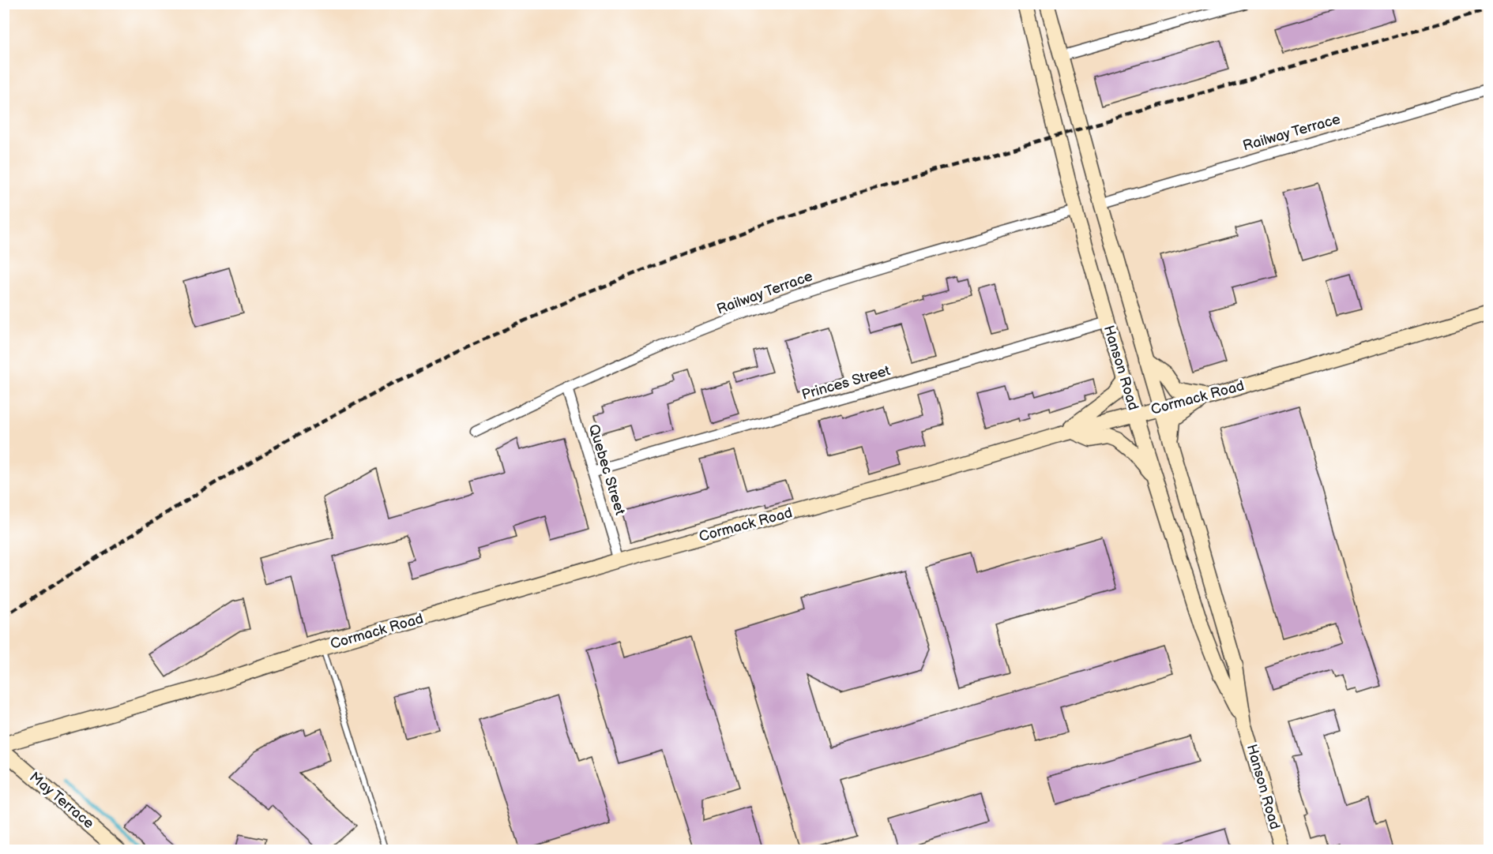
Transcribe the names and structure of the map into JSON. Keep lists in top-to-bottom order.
{
  "streets": {
    "main road": ["Hanson Road", "Cormack Road", "May Terrace"],
    "street": ["Railway Terrace", "Princes Street", "Quebec Street"]
  },
  "crossings": [
    ["Railway Terrace", "Hanson Road"],
    ["Railway Terrace", "Quebec Street"],
    ["Hanson Road", "Princes Street"],
    ["Hanson Road", "Cormack Road"],
    ["Princes Street", "Quebec Street"],
    ["Cormack Road", "Quebec Street"]
  ]
}
